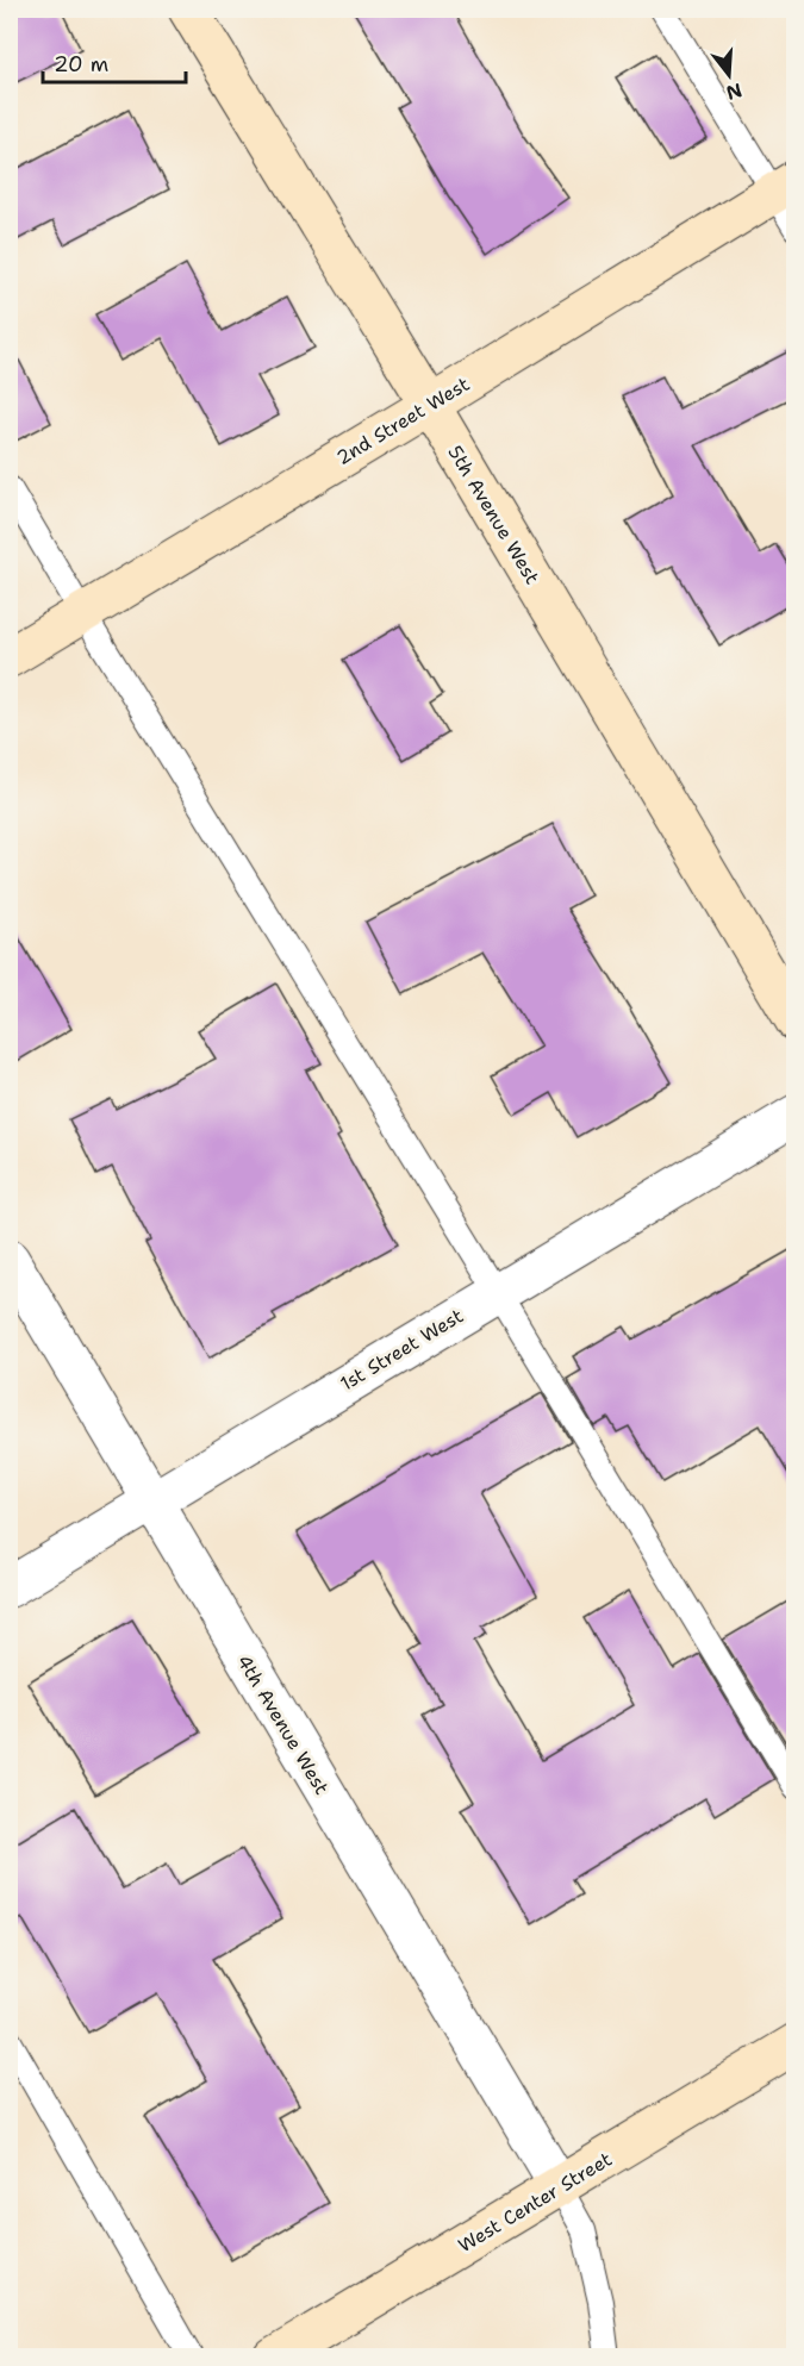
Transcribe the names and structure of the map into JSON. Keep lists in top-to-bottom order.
{
  "streets": {
    "street": [
      "2nd Street West",
      "5th Avenue West",
      "1st Street West",
      "4th Avenue West",
      "West Center Street"
    ]
  },
  "crossings": [
    ["2nd Street West", "5th Avenue West"],
    ["1st Street West", "4th Avenue West"],
    ["4th Avenue West", "West Center Street"]
  ],
  "scale_bar": "20 m",
  "north": "bottom"
}
